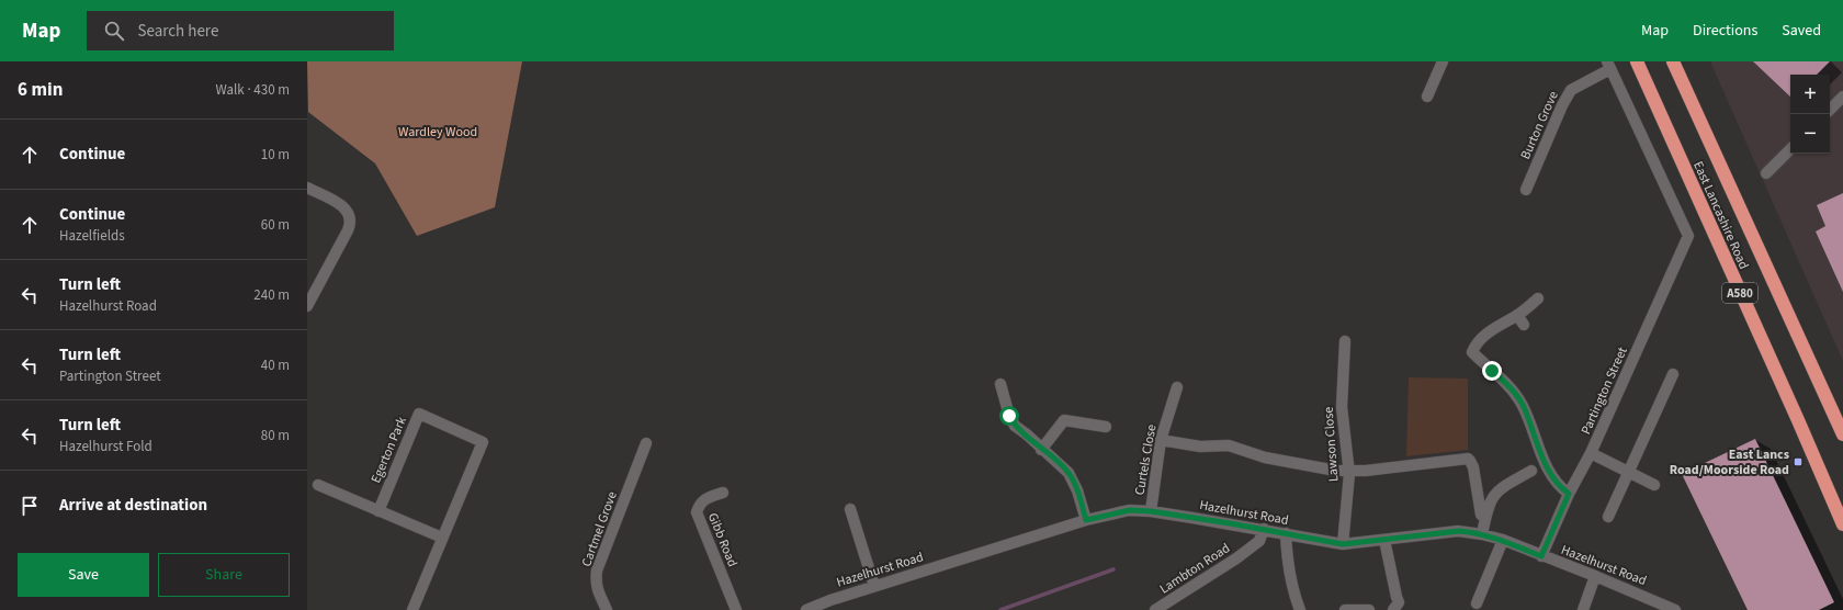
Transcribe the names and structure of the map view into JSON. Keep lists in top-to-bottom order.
{
  "streets": {
    "highway": ["East Lancashire Road", "A580"],
    "street": [
      "Burton Grove",
      "Partington Street",
      "Lawson Close",
      "Egerton Park",
      "Curtels Close",
      "Hazelhurst Road",
      "Cartmel Grove",
      "Gibb Road",
      "Lambton Road"
    ]
  },
  "crossings": [
    ["Burton Grove", "Partington Street"],
    ["Partington Street", "Hazelhurst Road"],
    ["Lawson Close", "Hazelhurst Road"],
    ["Curtels Close", "Hazelhurst Road"],
    ["Hazelhurst Road", "Lambton Road"]
  ],
  "parks": ["Wardley Wood"],
  "places": {
    "transit": ["East Lancs Road/Moorside Road"]
  },
  "page": {
    "header": "Map",
    "search": "Search here",
    "nav": ["Map", "Directions", "Saved"],
    "heading": ["6 min", "Walk · 430 m"],
    "map_buttons": ["+", "−"],
    "list": [
      ["Continue", "10 m"],
      ["Continue", "Hazelfields", "60 m"],
      ["Turn left", "Hazelhurst Road", "240 m"],
      ["Turn left", "Partington Street", "40 m"],
      ["Turn left", "Hazelhurst Fold", "80 m"],
      "Arrive at destination"
    ],
    "buttons": ["Save", "Share"]
  }
}
